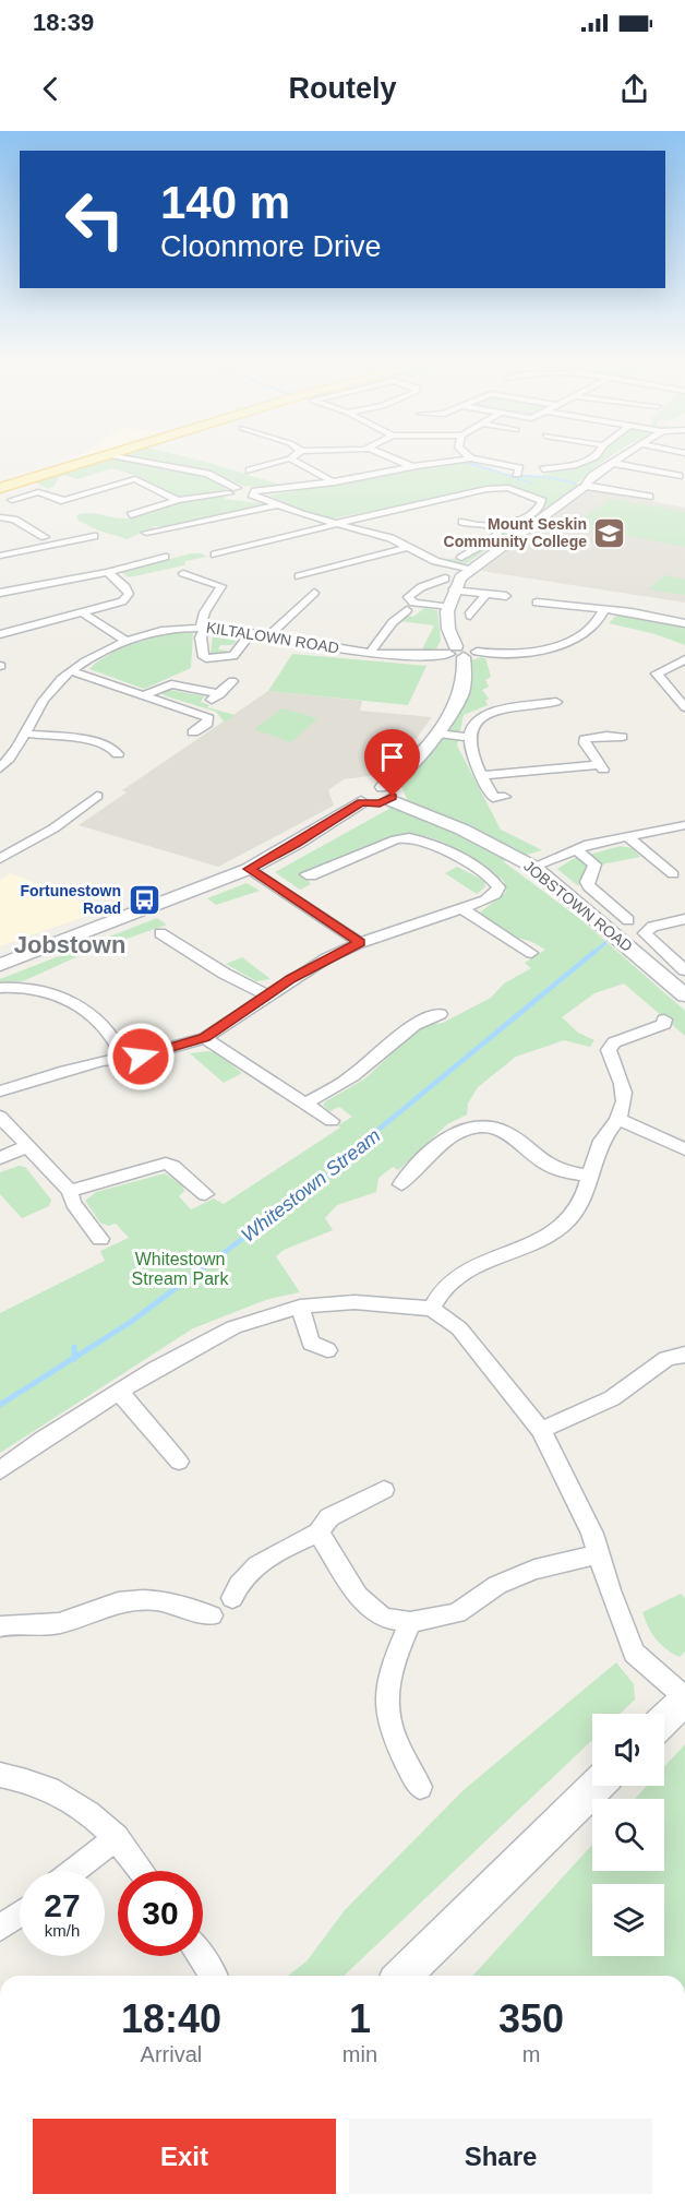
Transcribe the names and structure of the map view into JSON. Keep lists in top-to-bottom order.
{
  "streets": {
    "street": ["KILTALOWN ROAD", "JOBSTOWN ROAD"]
  },
  "districts": ["Jobstown"],
  "water": ["Whitestown Stream"],
  "parks": ["Whitestown Stream Park"],
  "places": {
    "school or university": ["Mount Seskin Community College"],
    "bus stop": ["Fortunestown Road"]
  },
  "page": {
    "status": "18:39",
    "header": "Routely",
    "turn": ["140 m", "Cloonmore Drive"],
    "speed": "27 km/h",
    "limit": "30",
    "eta": [
      "18:40",
      "Arrival",
      "1",
      "min",
      "350",
      "m"
    ],
    "buttons": ["Exit", "Share"]
  }
}
